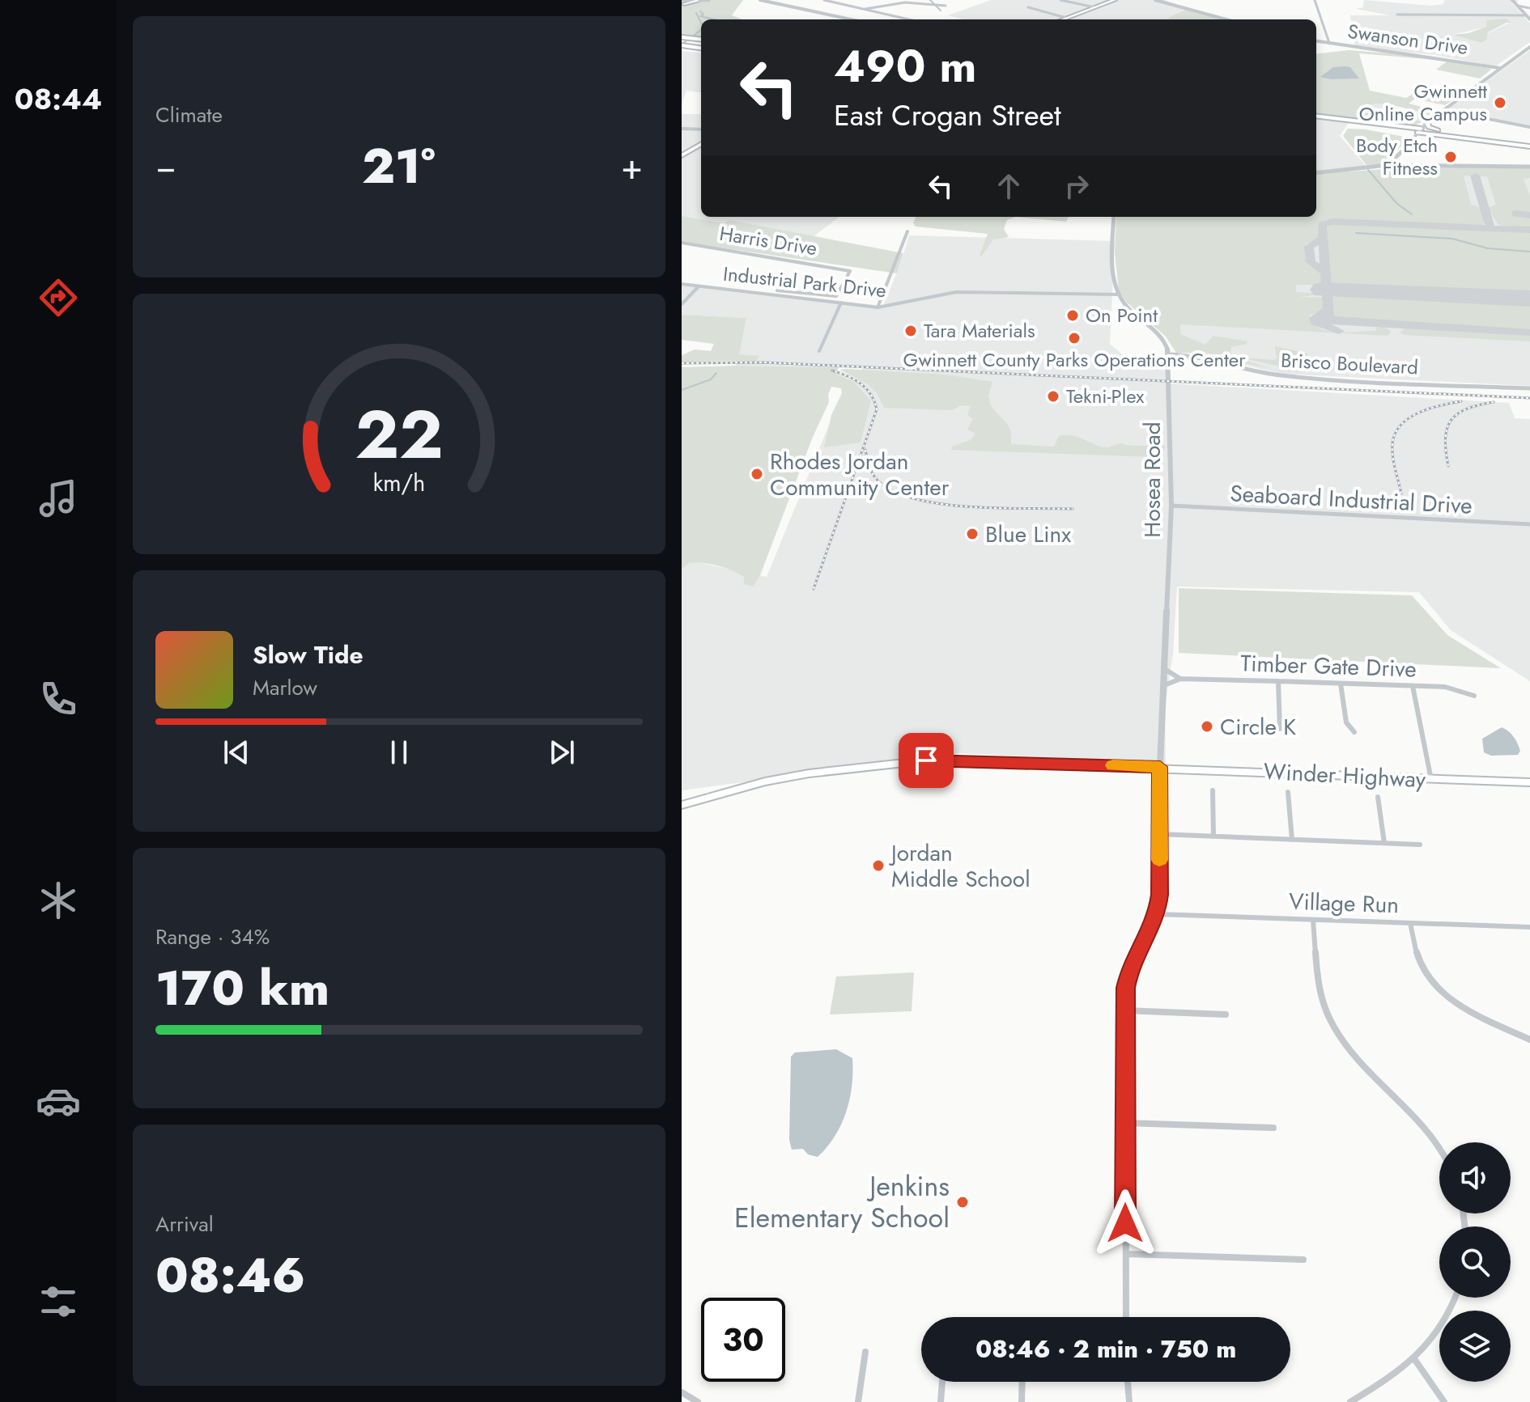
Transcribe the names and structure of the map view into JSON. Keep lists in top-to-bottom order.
{
  "streets": {
    "main road": ["Winder Highway"],
    "street": [
      "Swanson Drive",
      "Harris Drive",
      "Industrial Park Drive",
      "Brisco Boulevard",
      "Hosea Road",
      "Seaboard Industrial Drive",
      "Timber Gate Drive",
      "Village Run"
    ]
  },
  "crossings": [
    ["Brisco Boulevard", "Hosea Road"],
    ["Hosea Road", "Seaboard Industrial Drive"],
    ["Hosea Road", "Timber Gate Drive"],
    ["Hosea Road", "Winder Highway"]
  ],
  "places": [
    "Gwinnett Online Campus",
    "Body Etch Fitness",
    "On Point",
    "Tara Materials",
    "Gwinnett County Parks Operations Center",
    "Tekni-Plex",
    "Rhodes Jordan Community Center",
    "Blue Linx",
    "Circle K",
    "Jordan Middle School",
    "Jenkins Elementary School"
  ],
  "page": {
    "tabs": "08:44",
    "tile": [
      "Climate",
      ["Range · 34%", "170 km"],
      ["Arrival", "08:46"]
    ],
    "turn": ["490 m", "East Crogan Street"],
    "heat": ["−", "21°", "+"],
    "song": ["Slow Tide", "Marlow"],
    "limit": "30",
    "trip": "08:46 · 2 min · 750 m",
    "gauge": ["22", "km/h"]
  }
}
